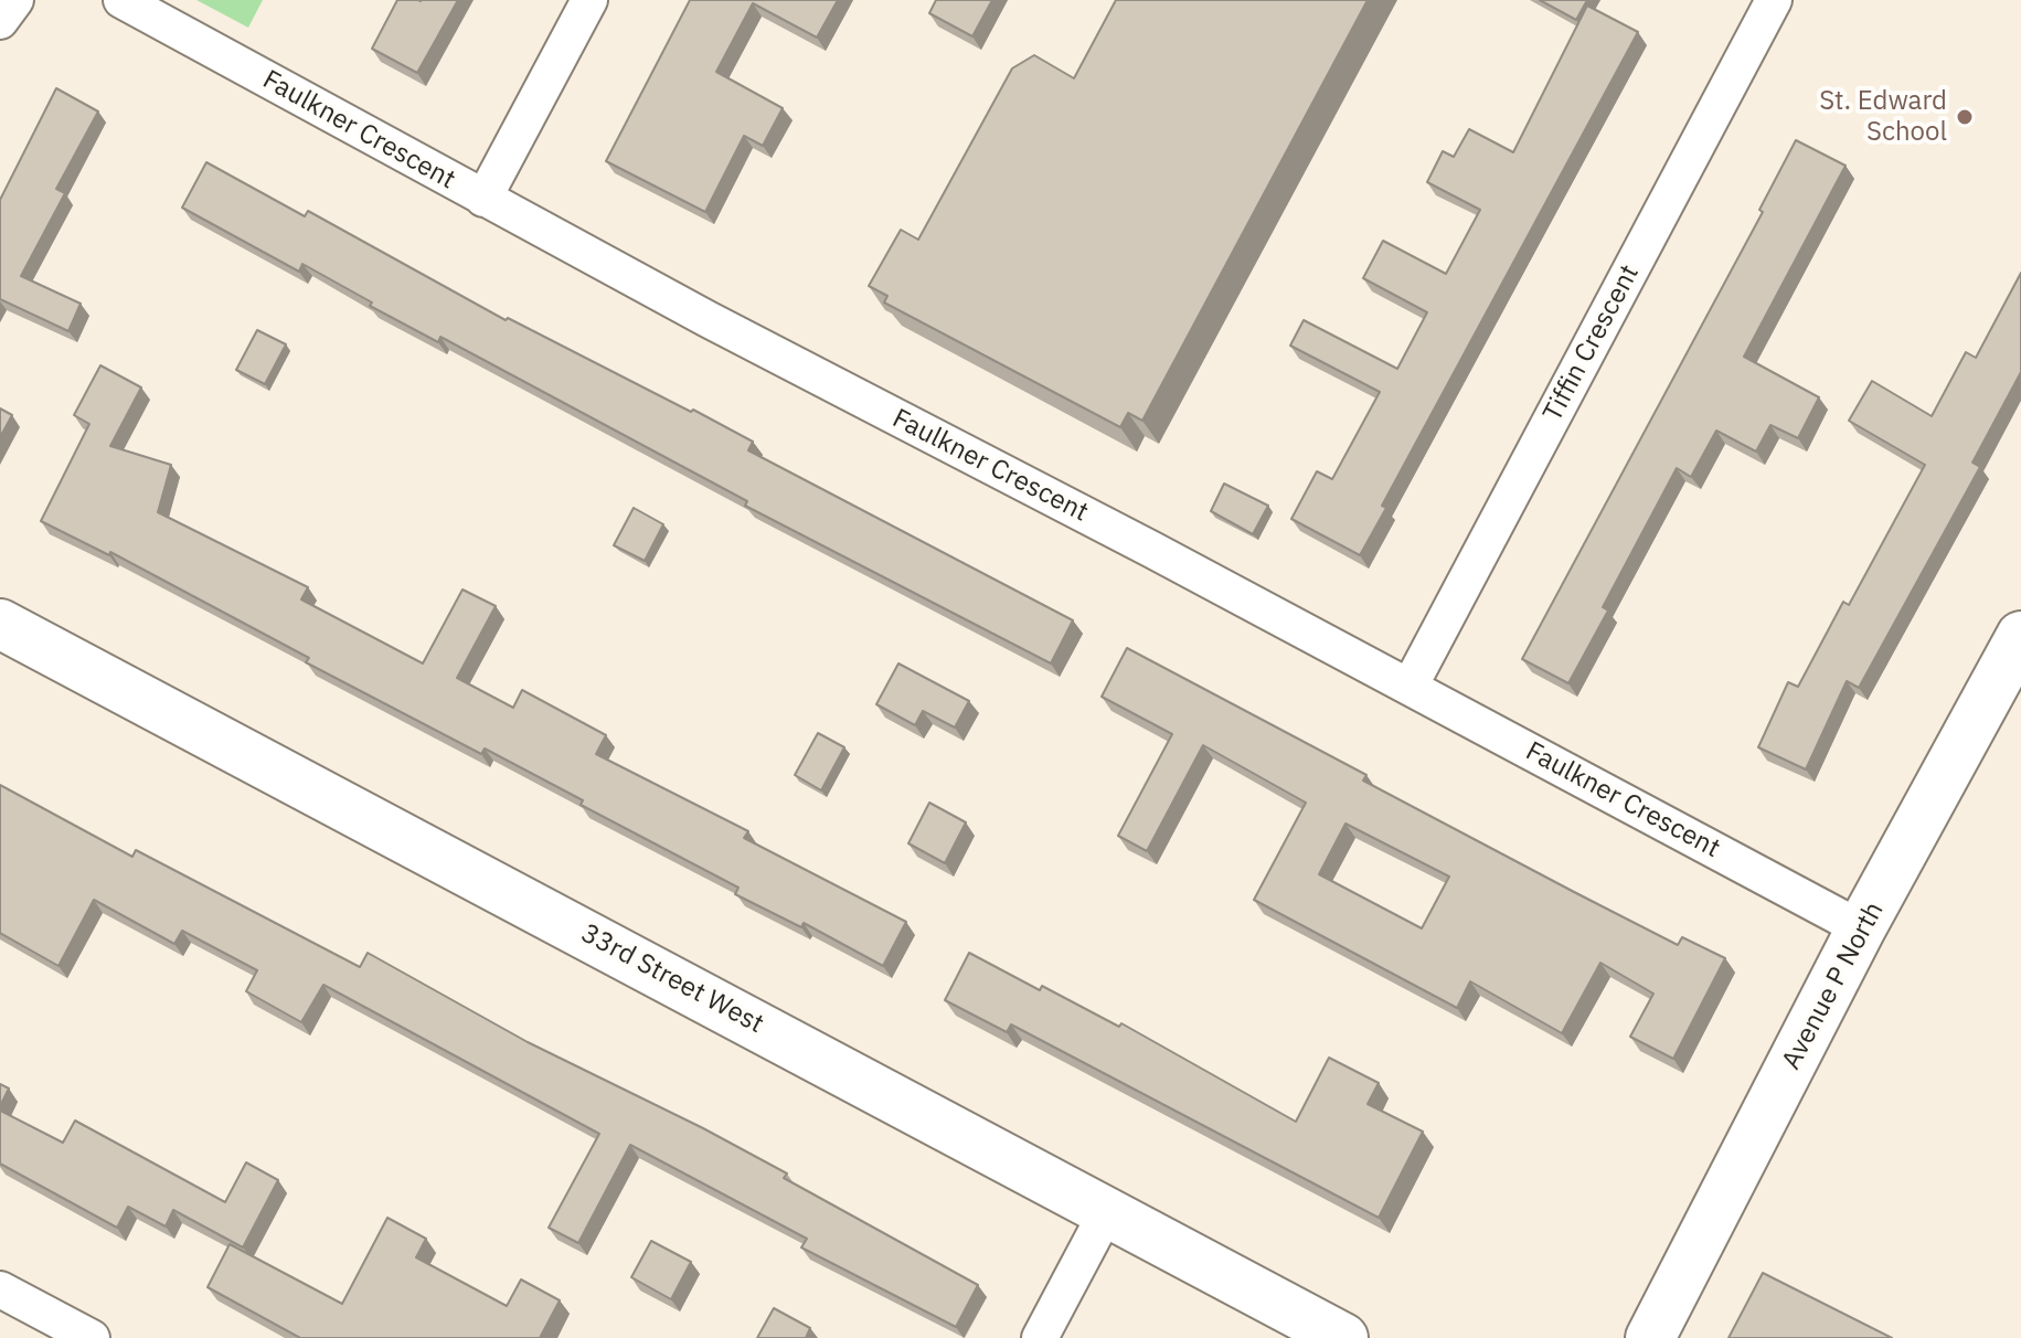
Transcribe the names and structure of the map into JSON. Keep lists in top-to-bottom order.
{
  "streets": {
    "main road": ["33rd Street West", "Avenue P North"],
    "street": ["Faulkner Crescent", "Tiffin Crescent"]
  },
  "crossings": [
    ["Faulkner Crescent", "Tiffin Crescent"],
    ["Faulkner Crescent", "Avenue P North"]
  ],
  "places": ["St. Edward School"]
}
